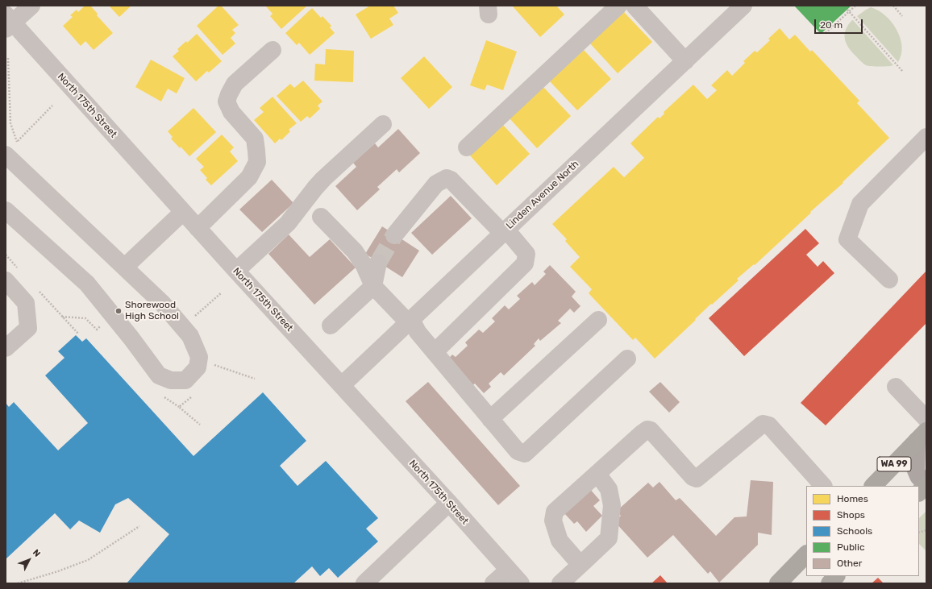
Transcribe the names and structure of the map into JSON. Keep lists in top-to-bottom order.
{
  "streets": {
    "highway": ["WA 99"],
    "street": ["North 175th Street", "Linden Avenue North"]
  },
  "crossings": [
    ["North 175th Street", "Linden Avenue North"]
  ],
  "places": ["Shorewood High School"],
  "legend": [
    "Homes",
    "Shops",
    "Schools",
    "Public",
    "Other"
  ],
  "scale_bar": "20 m",
  "north": "top right"
}
